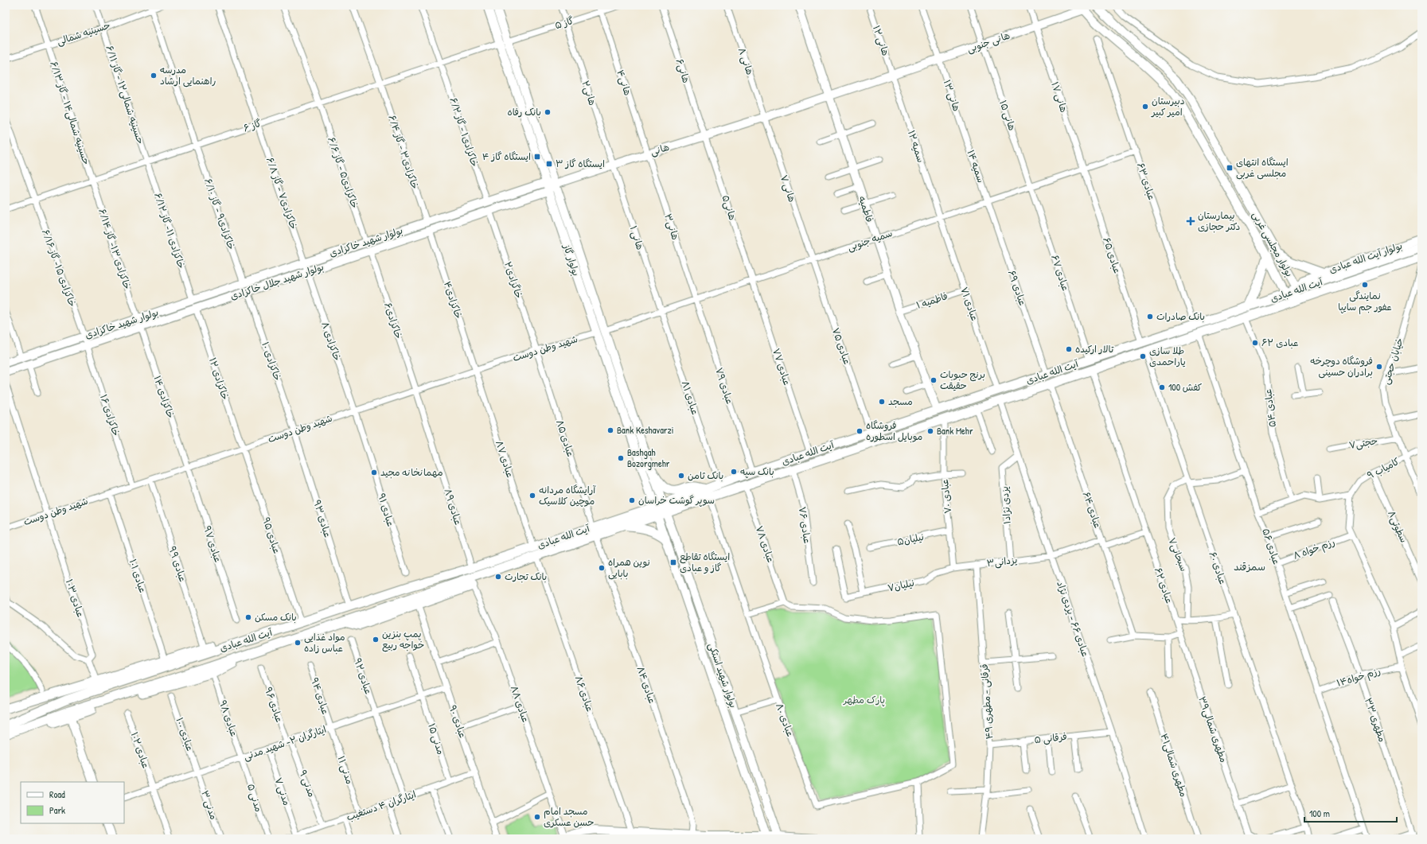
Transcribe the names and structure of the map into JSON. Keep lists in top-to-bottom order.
{
  "streets": {
    "main road": [
      "هانی جنوبی",
      "هانی",
      "فاطمیه",
      "بولوار شهید خاکزادی",
      "بولوار مجلسی غربی",
      "بولوار آیت الله عبادی",
      "بولوار گاز",
      "بولوار شهید جلال خاکزادی",
      "آیت الله عبادی",
      "بولوار شهید استکی"
    ],
    "street": [
      "گاز ۵",
      "حسینیه شمالی",
      "هانی ۱۲",
      "هانی ۸",
      "هانی۶",
      "هانی۴",
      "هانی۲",
      "حسینیه شمالی۱۲ - گاز ۶/۱۱",
      "هانی ۱۳",
      "هانی ۱۷",
      "حسینیه شمالی۱۴ - گاز ۶/۱۳",
      "هانی ۱۵",
      "گاز ۶",
      "خاکزادی۱ - گاز ۶/۲",
      "سمیه ۱۲",
      "خاکزادی۳ - گاز ۶/۴",
      "سمیه ۱۴",
      "خاکزادی۵ - گاز ۶/۶",
      "عبادی ۶۳",
      "هانی ۷",
      "خاکزادی۷ - گاز ۶/۸",
      "هانی۵",
      "خاکزادی۹ - گاز ۶/۱۰",
      "هانی۳",
      "خاکزادی ۱۱- گاز ۶/۱۲",
      "هانی ۱",
      "سمیه جنوبی",
      "خاکزادی ۱۳- گاز ۶/۱۴",
      "عبادی ۶۵",
      "خاکزادی ۱۵- گاز ۶/۱۶",
      "عبادی ۶۷",
      "خاگزادی۲",
      "عبادی ۶۹",
      "خاکزادی۴",
      "فاطمیه ۱",
      "عبادی ۷۱",
      "خاکزادی۶",
      "خاکزادی ۸",
      "عبادی ۷۵",
      "شهید وطن دوست",
      "خاکزادی ۱۰",
      "خیابان حجتی",
      "عبادی ۷۷",
      "خاکزادی ۱۲",
      "عبادی ۷۹",
      "خاکزادی ۱۴",
      "عبادی ۸۱",
      "عبادی ۵۴",
      "خاکزادی ۱۶",
      "عبادی ۸۵",
      "حجتی۷",
      "عبادی ۸۷",
      "کامیاب ۹",
      "عبادی ۷۰",
      "یزدی نژاد۱",
      "عبادی ۸۹",
      "عبادی ۹۱",
      "عبادی ۶۴",
      "عبادی ۹۳",
      "عبادی ۷۶",
      "سطوتی۸",
      "عبادی ۹۵",
      "نیلیان۵",
      "عبادی ۹۷",
      "عبادی ۷۸",
      "عبادی ۵۶",
      "رزم خواه ۸",
      "سبحانی۷",
      "یزدانی۳",
      "عبادی ۹۹",
      "عبادی ۶۰",
      "عبادی ۱۰۱",
      "نیلیان۷",
      "عبادی ۶۲",
      "عبادی ۱۰۳",
      "عبادی ۶۶ - یزدی نژاد",
      "عبادی ۹۲",
      "رزم خواه۱۴",
      "عبادی ۸۴",
      "عبادی ۸۶",
      "عبادی ۹۴",
      "قرقانی - مطهری ۴۹",
      "عبادی ۸۸",
      "عبادی ۹۶",
      "عبادی ۹۸",
      "عبادی ۸۰",
      "مطهری ۳۳",
      "عبادی ۹۰",
      "مطهری شمالی۳۹",
      "عبادی ۱۰۰",
      "فرقانی ۵",
      "مدنی ۱۵",
      "ایثارگران ۲- شهید مدنی",
      "عبادی ۱۰۲",
      "مطهری شمالی۴۱",
      "مدنی ۱۱",
      "مدنی ۹",
      "مدنی ۷",
      "مدنی ۵",
      "مدنی ۳",
      "ایثارگران ۴ دستغیب"
    ]
  },
  "crossings": [
    ["گاز ۵", "هانی۴"],
    ["گاز ۵", "هانی۲"],
    ["گاز ۵", "بولوار گاز"],
    ["حسینیه شمالی", "حسینیه شمالی۱۲ - گاز ۶/۱۱"],
    ["حسینیه شمالی", "حسینیه شمالی۱۴ - گاز ۶/۱۳"],
    ["حسینیه شمالی", "خاکزادی۹ - گاز ۶/۱۰"],
    ["هانی ۱۲", "هانی جنوبی"],
    ["هانی ۱۲", "سمیه ۱۲"],
    ["هانی جنوبی", "هانی ۱۳"],
    ["هانی جنوبی", "هانی ۱۷"],
    ["هانی جنوبی", "هانی ۱۵"],
    ["هانی جنوبی", "سمیه ۱۲"],
    ["هانی جنوبی", "هانی"],
    ["هانی جنوبی", "فاطمیه"],
    ["هانی جنوبی", "بولوار مجلسی غربی"],
    ["هانی ۸", "هانی"],
    ["هانی ۸", "هانی ۷"],
    ["هانی۶", "هانی"],
    ["هانی۶", "هانی۵"],
    ["هانی۴", "هانی"],
    ["هانی۴", "هانی۳"],
    ["هانی۲", "هانی"],
    ["هانی۲", "هانی ۱"],
    ["حسینیه شمالی۱۲ - گاز ۶/۱۱", "گاز ۶"],
    ["حسینیه شمالی۱۲ - گاز ۶/۱۱", "خاکزادی ۱۱- گاز ۶/۱۲"],
    ["هانی ۱۳", "سمیه ۱۴"],
    ["هانی ۱۷", "سمیه جنوبی"],
    ["هانی ۱۷", "عبادی ۶۵"],
    ["حسینیه شمالی۱۴ - گاز ۶/۱۳", "گاز ۶"],
    ["حسینیه شمالی۱۴ - گاز ۶/۱۳", "خاکزادی ۱۳- گاز ۶/۱۴"],
    ["هانی ۱۵", "سمیه جنوبی"],
    ["هانی ۱۵", "عبادی ۶۷"],
    ["گاز ۶", "خاکزادی۱ - گاز ۶/۲"],
    ["گاز ۶", "خاکزادی۳ - گاز ۶/۴"],
    ["گاز ۶", "خاکزادی۵ - گاز ۶/۶"],
    ["گاز ۶", "خاکزادی۷ - گاز ۶/۸"],
    ["گاز ۶", "خاکزادی۹ - گاز ۶/۱۰"],
    ["گاز ۶", "خاکزادی ۱۱- گاز ۶/۱۲"],
    ["گاز ۶", "خاکزادی ۱۳- گاز ۶/۱۴"],
    ["گاز ۶", "بولوار گاز"],
    ["گاز ۶", "خاکزادی ۱۵- گاز ۶/۱۶"],
    ["خاکزادی۱ - گاز ۶/۲", "بولوار شهید خاکزادی"],
    ["سمیه ۱۲", "سمیه جنوبی"],
    ["سمیه ۱۲", "عبادی ۷۱"],
    ["هانی", "هانی ۷"],
    ["هانی", "هانی۵"],
    ["هانی", "فاطمیه"],
    ["هانی", "هانی۳"],
    ["هانی", "هانی ۱"],
    ["هانی", "بولوار گاز"],
    ["خاکزادی۳ - گاز ۶/۴", "بولوار شهید خاکزادی"],
    ["سمیه ۱۴", "سمیه جنوبی"],
    ["سمیه ۱۴", "عبادی ۶۹"],
    ["خاکزادی۵ - گاز ۶/۶", "بولوار شهید خاکزادی"],
    ["عبادی ۶۳", "سمیه جنوبی"],
    ["عبادی ۶۳", "آیت الله عبادی"],
    ["هانی ۷", "سمیه جنوبی"],
    ["هانی ۷", "عبادی ۷۵"],
    ["خاکزادی۷ - گاز ۶/۸", "بولوار شهید خاکزادی"],
    ["خاکزادی۷ - گاز ۶/۸", "بولوار شهید جلال خاکزادی"],
    ["خاکزادی۷ - گاز ۶/۸", "خاکزادی ۸"],
    ["هانی۵", "سمیه جنوبی"],
    ["هانی۵", "عبادی ۷۷"],
    ["فاطمیه", "سمیه جنوبی"],
    ["فاطمیه", "آیت الله عبادی"],
    ["فاطمیه", "فاطمیه ۱"],
    ["خاکزادی۹ - گاز ۶/۱۰", "بولوار شهید خاکزادی"],
    ["هانی۳", "سمیه جنوبی"],
    ["هانی۳", "عبادی ۷۹"],
    ["خاکزادی ۱۱- گاز ۶/۱۲", "بولوار شهید خاکزادی"],
    ["هانی ۱", "سمیه جنوبی"],
    ["هانی ۱", "عبادی ۸۱"],
    ["سمیه جنوبی", "عبادی ۶۵"],
    ["سمیه جنوبی", "بولوار گاز"],
    ["سمیه جنوبی", "عبادی ۶۷"],
    ["سمیه جنوبی", "عبادی ۶۹"],
    ["سمیه جنوبی", "عبادی ۷۱"],
    ["سمیه جنوبی", "عبادی ۷۵"],
    ["سمیه جنوبی", "عبادی ۷۷"],
    ["سمیه جنوبی", "عبادی ۷۹"],
    ["سمیه جنوبی", "عبادی ۸۱"],
    ["بولوار شهید خاکزادی", "خاکزادی ۱۳- گاز ۶/۱۴"],
    ["بولوار شهید خاکزادی", "بولوار گاز"],
    ["بولوار شهید خاکزادی", "خاکزادی ۱۵- گاز ۶/۱۶"],
    ["بولوار مجلسی غربی", "بولوار آیت الله عبادی"],
    ["بولوار مجلسی غربی", "آیت الله عبادی"],
    ["عبادی ۶۵", "آیت الله عبادی"],
    ["بولوار آیت الله عبادی", "آیت الله عبادی"],
    ["بولوار گاز", "بولوار شهید جلال خاکزادی"],
    ["بولوار گاز", "آیت الله عبادی"],
    ["بولوار گاز", "شهید وطن دوست"],
    ["بولوار گاز", "بولوار شهید استکی"],
    ["خاکزادی ۱۵- گاز ۶/۱۶", "بولوار شهید جلال خاکزادی"],
    ["خاکزادی ۱۵- گاز ۶/۱۶", "خاکزادی ۱۶"],
    ["عبادی ۶۷", "آیت الله عبادی"],
    ["خاگزادی۲", "بولوار شهید جلال خاکزادی"],
    ["خاگزادی۲", "شهید وطن دوست"],
    ["خاگزادی۲", "عبادی ۸۵"],
    ["بولوار شهید جلال خاکزادی", "خاکزادی۴"],
    ["بولوار شهید جلال خاکزادی", "خاکزادی۶"],
    ["بولوار شهید جلال خاکزادی", "خاکزادی ۸"],
    ["بولوار شهید جلال خاکزادی", "خاکزادی ۱۰"],
    ["بولوار شهید جلال خاکزادی", "خاکزادی ۱۲"],
    ["بولوار شهید جلال خاکزادی", "خاکزادی ۱۴"],
    ["بولوار شهید جلال خاکزادی", "خاکزادی ۱۶"],
    ["عبادی ۶۹", "آیت الله عبادی"],
    ["آیت الله عبادی", "عبادی ۷۱"],
    ["آیت الله عبادی", "عبادی ۷۵"],
    ["آیت الله عبادی", "عبادی ۷۷"],
    ["آیت الله عبادی", "عبادی ۷۹"],
    ["آیت الله عبادی", "عبادی ۸۱"],
    ["آیت الله عبادی", "عبادی ۵۴"],
    ["آیت الله عبادی", "عبادی ۸۵"],
    ["آیت الله عبادی", "عبادی ۸۷"],
    ["آیت الله عبادی", "عبادی ۸۹"],
    ["آیت الله عبادی", "عبادی ۶۴"],
    ["آیت الله عبادی", "عبادی ۹۳"],
    ["آیت الله عبادی", "عبادی ۷۶"],
    ["آیت الله عبادی", "عبادی ۹۵"],
    ["آیت الله عبادی", "عبادی ۷۸"],
    ["آیت الله عبادی", "عبادی ۵۶"],
    ["آیت الله عبادی", "عبادی ۶۰"],
    ["آیت الله عبادی", "عبادی ۶۲"],
    ["آیت الله عبادی", "عبادی ۶۶ - یزدی نژاد"],
    ["آیت الله عبادی", "بولوار شهید استکی"],
    ["آیت الله عبادی", "عبادی ۸۴"],
    ["آیت الله عبادی", "عبادی ۸۶"],
    ["آیت الله عبادی", "عبادی ۸۰"],
    ["آیت الله عبادی", "عبادی ۹۰"],
    ["خاکزادی۴", "شهید وطن دوست"],
    ["خاکزادی۴", "عبادی ۸۷"],
    ["فاطمیه ۱", "عبادی ۷۱"],
    ["خاکزادی۶", "شهید وطن دوست"],
    ["خاکزادی۶", "عبادی ۸۹"],
    ["خاکزادی ۸", "شهید وطن دوست"],
    ["خاکزادی ۸", "عبادی ۹۱"],
    ["شهید وطن دوست", "خاکزادی ۱۰"],
    ["شهید وطن دوست", "خاکزادی ۱۲"],
    ["شهید وطن دوست", "خاکزادی ۱۴"],
    ["شهید وطن دوست", "خاکزادی ۱۶"],
    ["شهید وطن دوست", "عبادی ۸۵"],
    ["شهید وطن دوست", "عبادی ۸۷"],
    ["شهید وطن دوست", "عبادی ۸۹"],
    ["شهید وطن دوست", "عبادی ۹۱"],
    ["شهید وطن دوست", "عبادی ۹۳"],
    ["شهید وطن دوست", "عبادی ۹۵"],
    ["شهید وطن دوست", "عبادی ۹۷"],
    ["شهید وطن دوست", "عبادی ۹۹"],
    ["شهید وطن دوست", "عبادی ۱۰۱"],
    ["شهید وطن دوست", "عبادی ۱۰۳"],
    ["خاکزادی ۱۰", "عبادی ۹۳"],
    ["خیابان حجتی", "حجتی۷"],
    ["خیابان حجتی", "کامیاب ۹"],
    ["خاکزادی ۱۲", "عبادی ۹۵"],
    ["خاکزادی ۱۴", "عبادی ۹۷"],
    ["عبادی ۸۵", "عبادی ۸۴"],
    ["عبادی ۸۷", "عبادی ۸۶"],
    ["کامیاب ۹", "سطوتی۸"],
    ["عبادی ۷۰", "نیلیان۵"],
    ["عبادی ۷۰", "یزدانی۳"],
    ["عبادی ۷۰", "نیلیان۷"],
    ["یزدی نژاد۱", "یزدانی۳"],
    ["یزدی نژاد۱", "عبادی ۶۶ - یزدی نژاد"],
    ["عبادی ۶۴", "یزدانی۳"],
    ["عبادی ۷۸", "عبادی ۸۰"],
    ["عبادی ۵۶", "رزم خواه ۸"],
    ["عبادی ۵۶", "رزم خواه۱۴"],
    ["سبحانی۷", "عبادی ۶۰"],
    ["یزدانی۳", "نیلیان۷"],
    ["یزدانی۳", "عبادی ۶۶ - یزدی نژاد"],
    ["یزدانی۳", "قرقانی - مطهری ۴۹"],
    ["عبادی ۶۲", "مطهری شمالی۳۹"],
    ["عبادی ۶۶ - یزدی نژاد", "فرقانی ۵"],
    ["عبادی ۹۲", "ایثارگران ۲- شهید مدنی"],
    ["عبادی ۹۲", "ایثارگران ۴ دستغیب"],
    ["رزم خواه۱۴", "مطهری ۳۳"],
    ["عبادی ۹۴", "ایثارگران ۲- شهید مدنی"],
    ["عبادی ۹۴", "مدنی ۱۱"],
    ["قرقانی - مطهری ۴۹", "فرقانی ۵"],
    ["عبادی ۹۶", "ایثارگران ۲- شهید مدنی"],
    ["عبادی ۹۶", "مدنی ۹"],
    ["عبادی ۹۸", "ایثارگران ۲- شهید مدنی"],
    ["عبادی ۹۸", "مدنی ۵"],
    ["عبادی ۹۰", "ایثارگران ۲- شهید مدنی"],
    ["عبادی ۹۰", "ایثارگران ۴ دستغیب"],
    ["عبادی ۱۰۰", "ایثارگران ۲- شهید مدنی"],
    ["عبادی ۱۰۰", "مدنی ۳"],
    ["مدنی ۱۵", "ایثارگران ۲- شهید مدنی"],
    ["مدنی ۱۵", "ایثارگران ۴ دستغیب"],
    ["ایثارگران ۲- شهید مدنی", "عبادی ۱۰۲"],
    ["ایثارگران ۲- شهید مدنی", "مدنی ۱۱"],
    ["ایثارگران ۲- شهید مدنی", "مدنی ۹"],
    ["ایثارگران ۲- شهید مدنی", "مدنی ۷"],
    ["ایثارگران ۲- شهید مدنی", "مدنی ۵"],
    ["ایثارگران ۲- شهید مدنی", "مدنی ۳"],
    ["مدنی ۱۱", "ایثارگران ۴ دستغیب"],
    ["مدنی ۹", "ایثارگران ۴ دستغیب"],
    ["مدنی ۷", "ایثارگران ۴ دستغیب"]
  ],
  "districts": ["سمزقند"],
  "parks": ["پارک مطهر"],
  "places": {
    "other": [
      "مدرسه راهنمایی ارشاد",
      "دبیرستان امیر کبیر",
      "بانک رفاه",
      "نمایندگی عفور جم سایپا",
      "بانک صادرات",
      "عبادی ۶۲",
      "تالار ارکیده",
      "طلا سازی یاراحمدی",
      "فروشگاه دوچرخه برادران حسینی",
      "برنج حبوبات حقیقت",
      "کفش 100",
      "مسجد",
      "Bank Keshavarzi",
      "فروشگاه موبایل اسطوره",
      "Bank Mehr",
      "Bashgah Bozorgmehr",
      "بانک سپه",
      "مهمانخانه مجید",
      "بانک ثامن",
      "آرایشگاه مردانه موچین کلاسیک",
      "سوپر گوشت خراسان",
      "نوین همراه بابایی",
      "بانک تجارت",
      "بانک مسکن",
      "پمپ بنزین خواجه ربیع",
      "مواد غذایی عباس زاده",
      "مسجد امام حسن عسکری"
    ],
    "transit": [
      "ایستگاه گاز ۴",
      "ایستگاه گاز ۳",
      "ایستگاه انتهای مجلسی غربی",
      "ایستگاه تقاطع گاز و عبادی"
    ],
    "health": ["بیمارستان دکتر حجازی"]
  },
  "legend": ["Road", "Park"],
  "scale_bar": "100 m"
}
